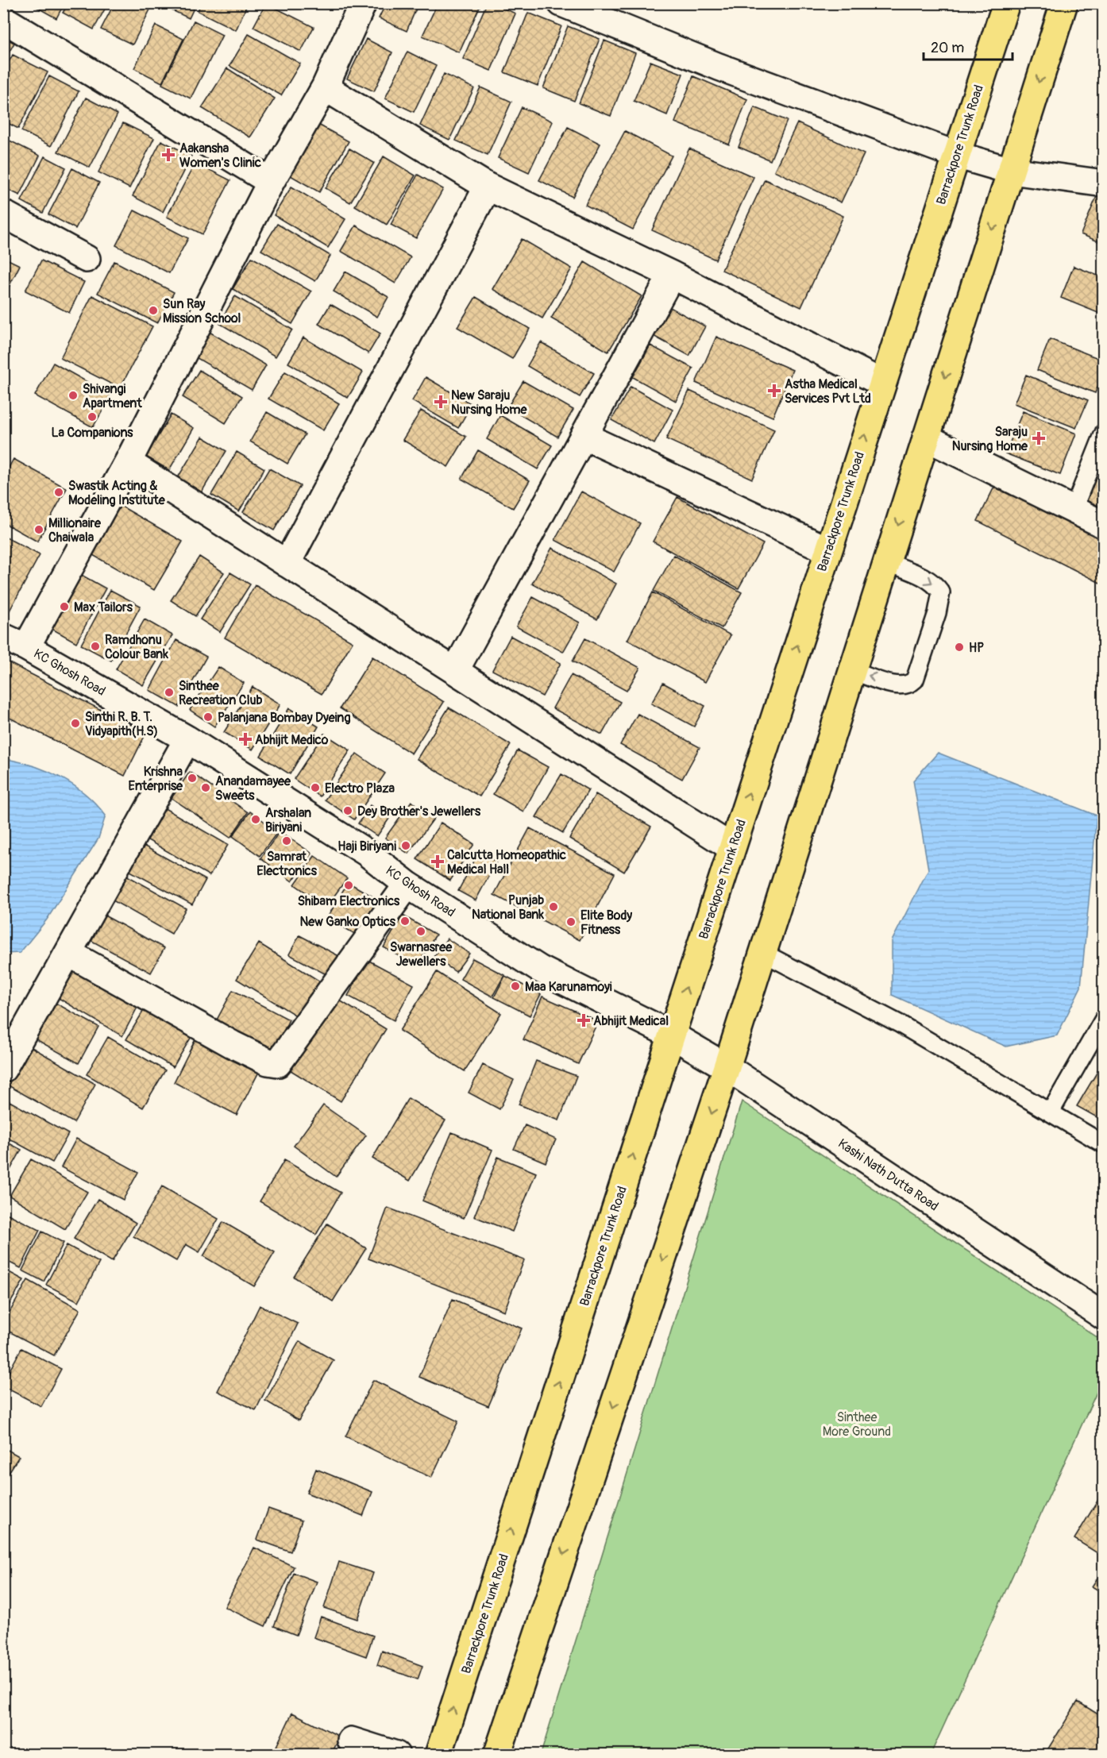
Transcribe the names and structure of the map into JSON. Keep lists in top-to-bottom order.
{
  "streets": {
    "main road": ["Barrackpore Trunk Road"],
    "street": ["KC Ghosh Road", "Kashi Nath Dutta Road"]
  },
  "crossings": [
    ["Barrackpore Trunk Road", "KC Ghosh Road"],
    ["Barrackpore Trunk Road", "Kashi Nath Dutta Road"],
    ["KC Ghosh Road", "Kashi Nath Dutta Road"]
  ],
  "parks": ["Sinthee More Ground"],
  "places": {
    "health": [
      "Aakansha Women's Clinic",
      "Astha Medical Services Pvt Ltd",
      "New Saraju Nursing Home",
      "Saraju Nursing Home",
      "Abhijit Medico",
      "Calcutta Homeopathic Medical Hall",
      "Abhijit Medical"
    ],
    "other": [
      "Sun Ray Mission School",
      "Shivangi Apartment",
      "La Companions",
      "Swastik Acting & Modeling Institute",
      "Millionaire Chaiwala",
      "Max Tailors",
      "Ramdhonu Colour Bank",
      "HP",
      "Sinthee Recreation Club",
      "Palanjana Bombay Dyeing",
      "Sinthi R. B. T. Vidyapith(H.S)",
      "Krishna Enterprise",
      "Anandamayee Sweets",
      "Electro Plaza",
      "Dey Brother's Jewellers",
      "Arshalan Biriyani",
      "Samrat Electronics",
      "Haji Biriyani",
      "Shibam Electronics",
      "Punjab National Bank",
      "New Ganko Optics",
      "Elite Body Fitness",
      "Swarnasree Jewellers",
      "Maa Karunamoyi"
    ]
  },
  "scale_bar": "20 m"
}
